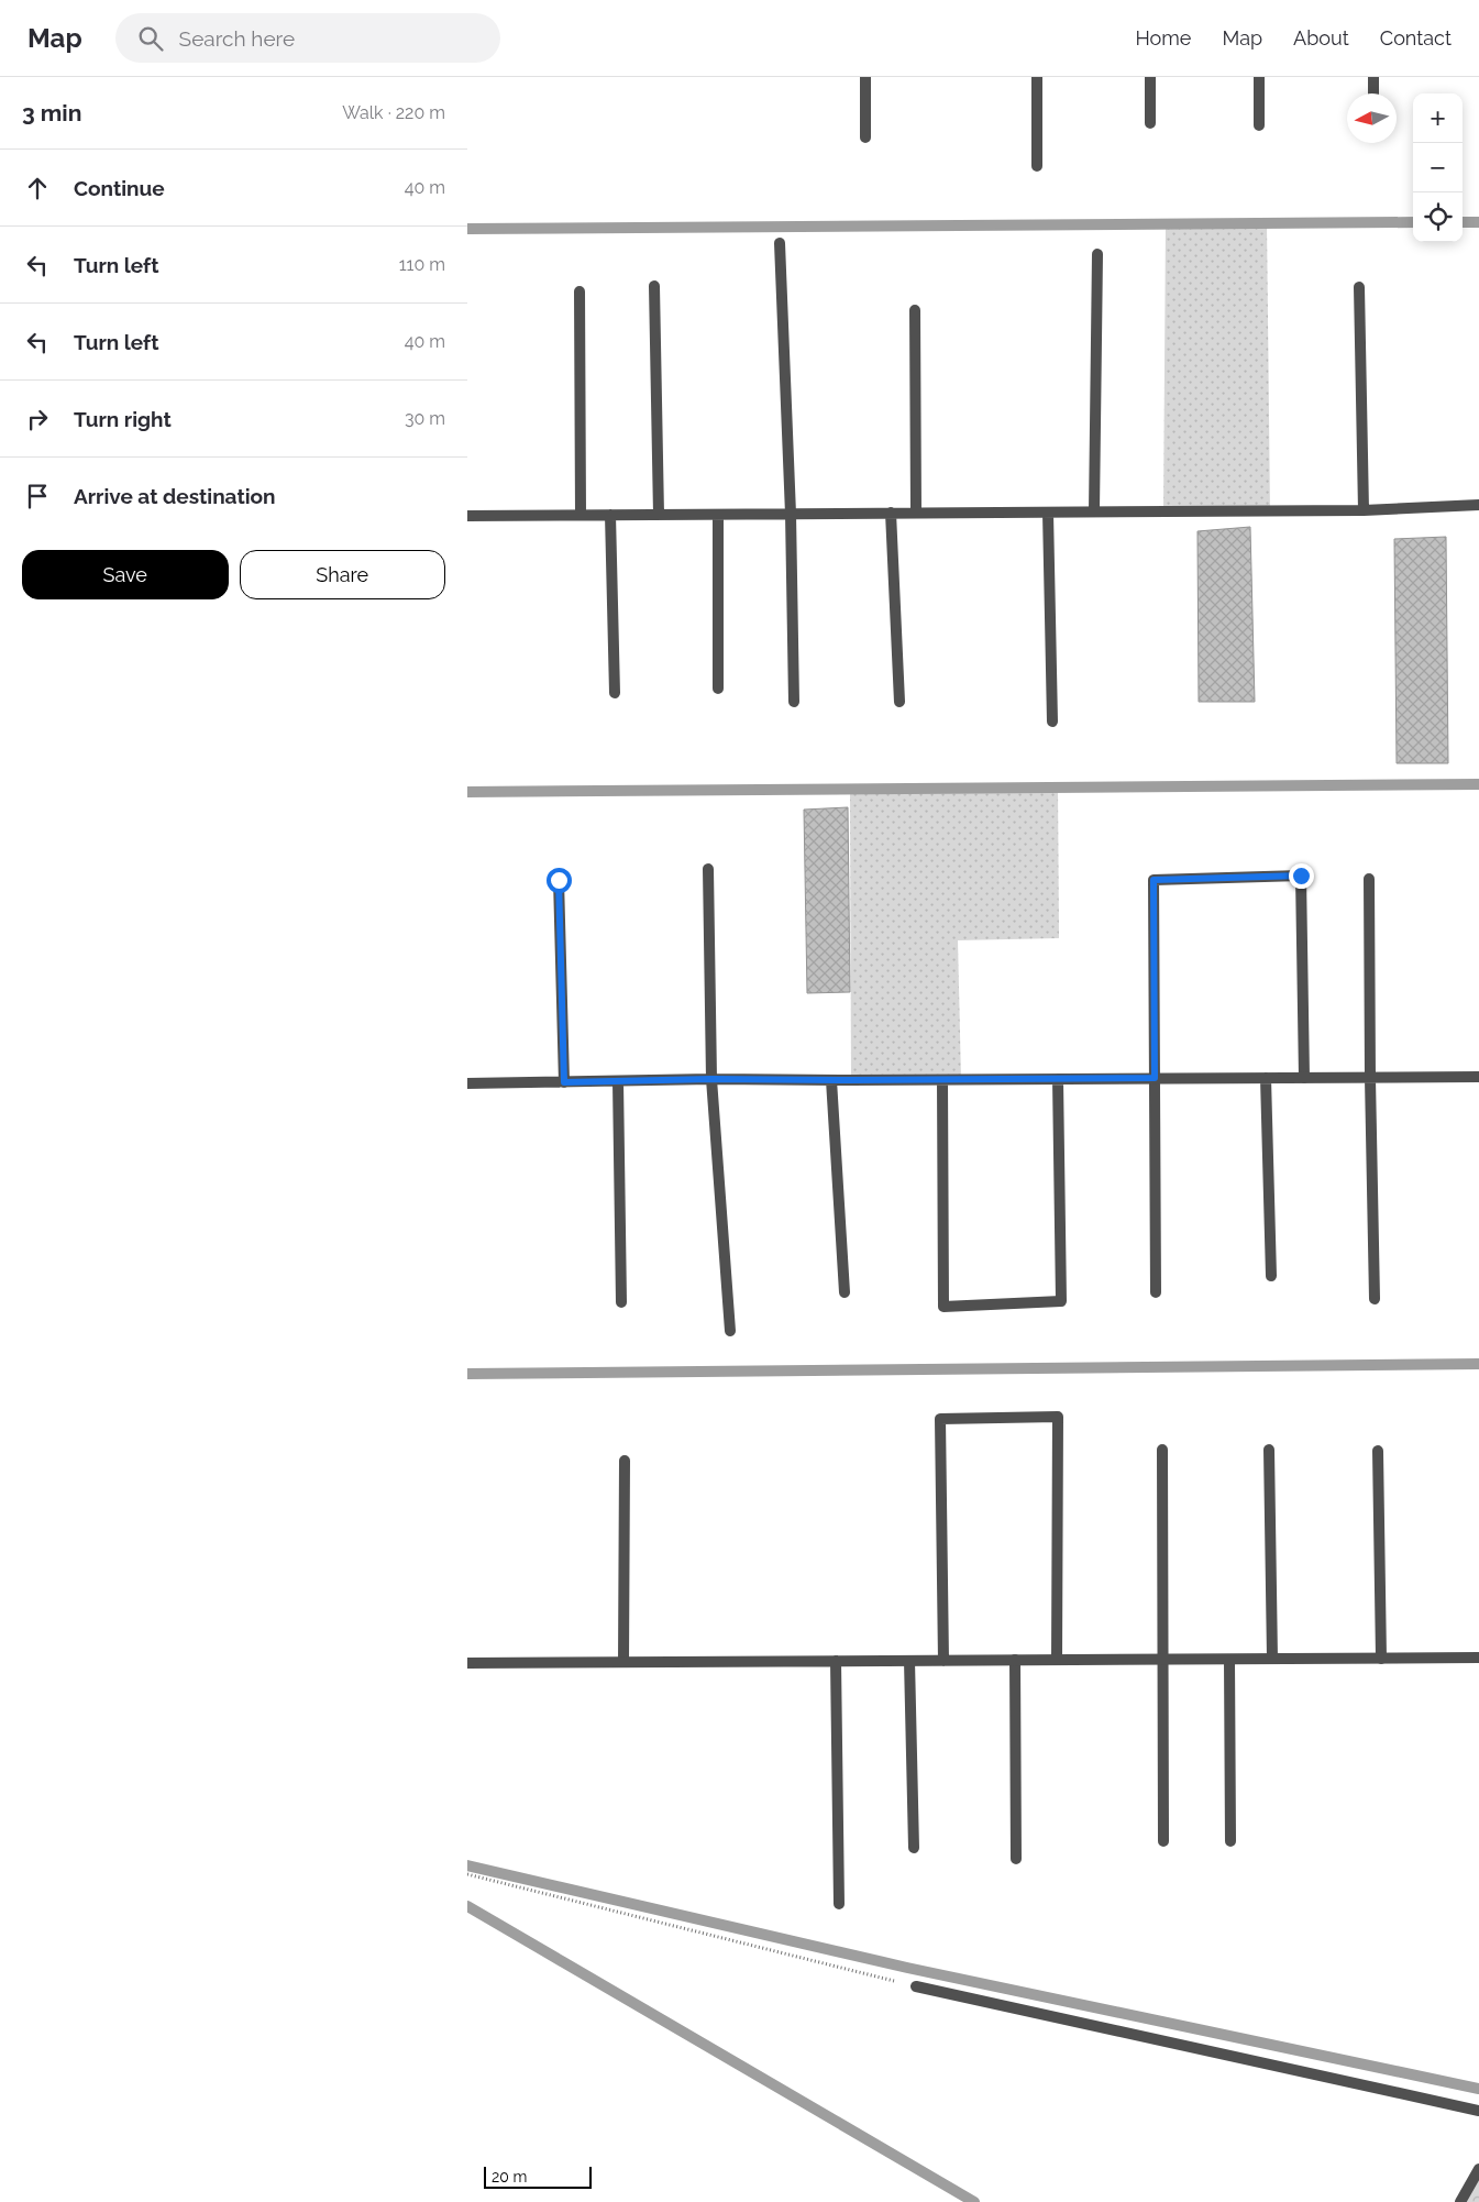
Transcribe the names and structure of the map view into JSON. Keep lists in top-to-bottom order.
{
  "scale_bar": "20 m",
  "north": "left",
  "page": {
    "header": "Map",
    "search": "Search here",
    "nav": [
      "Home",
      "Map",
      "About",
      "Contact"
    ],
    "heading": ["3 min", "Walk · 220 m"],
    "map_buttons": ["+", "−"],
    "list": [
      ["Continue", "40 m"],
      ["Turn left", "110 m"],
      ["Turn left", "40 m"],
      ["Turn right", "30 m"],
      "Arrive at destination"
    ],
    "buttons": ["Save", "Share"],
    "scale": "20 m"
  }
}
